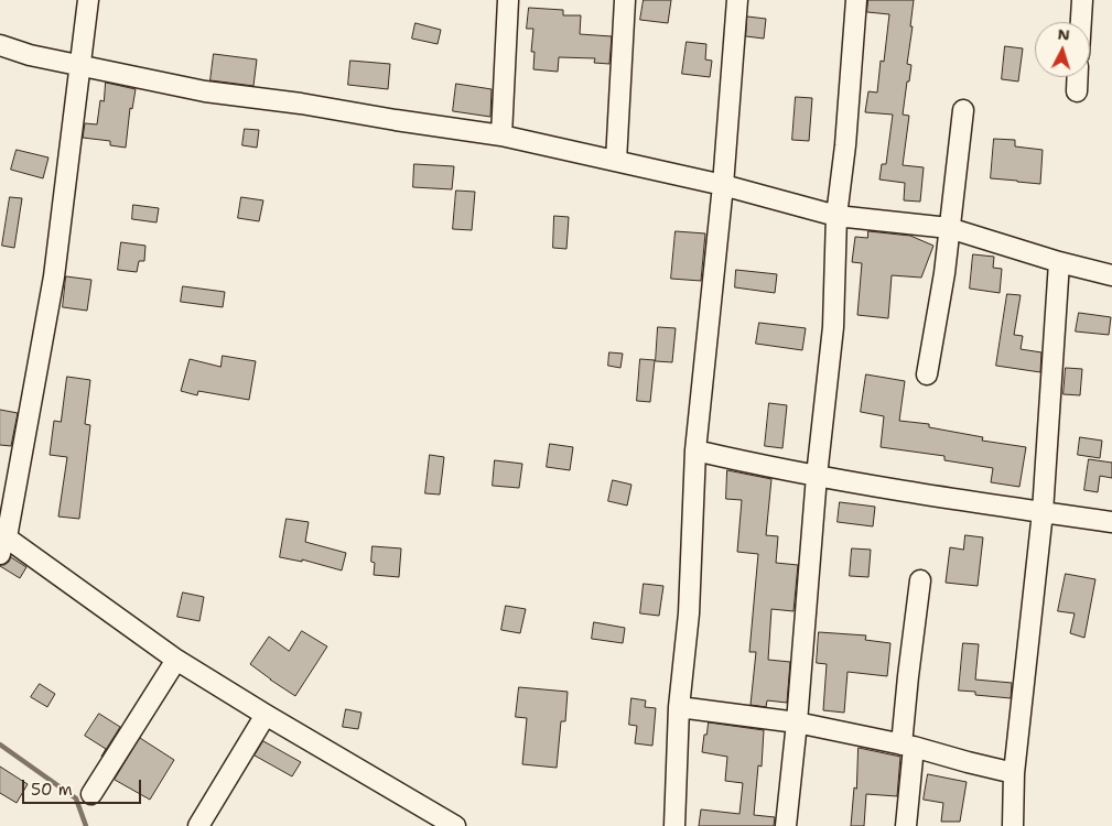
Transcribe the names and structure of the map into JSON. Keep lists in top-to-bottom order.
{
  "scale_bar": "50 m",
  "north": "top"
}
